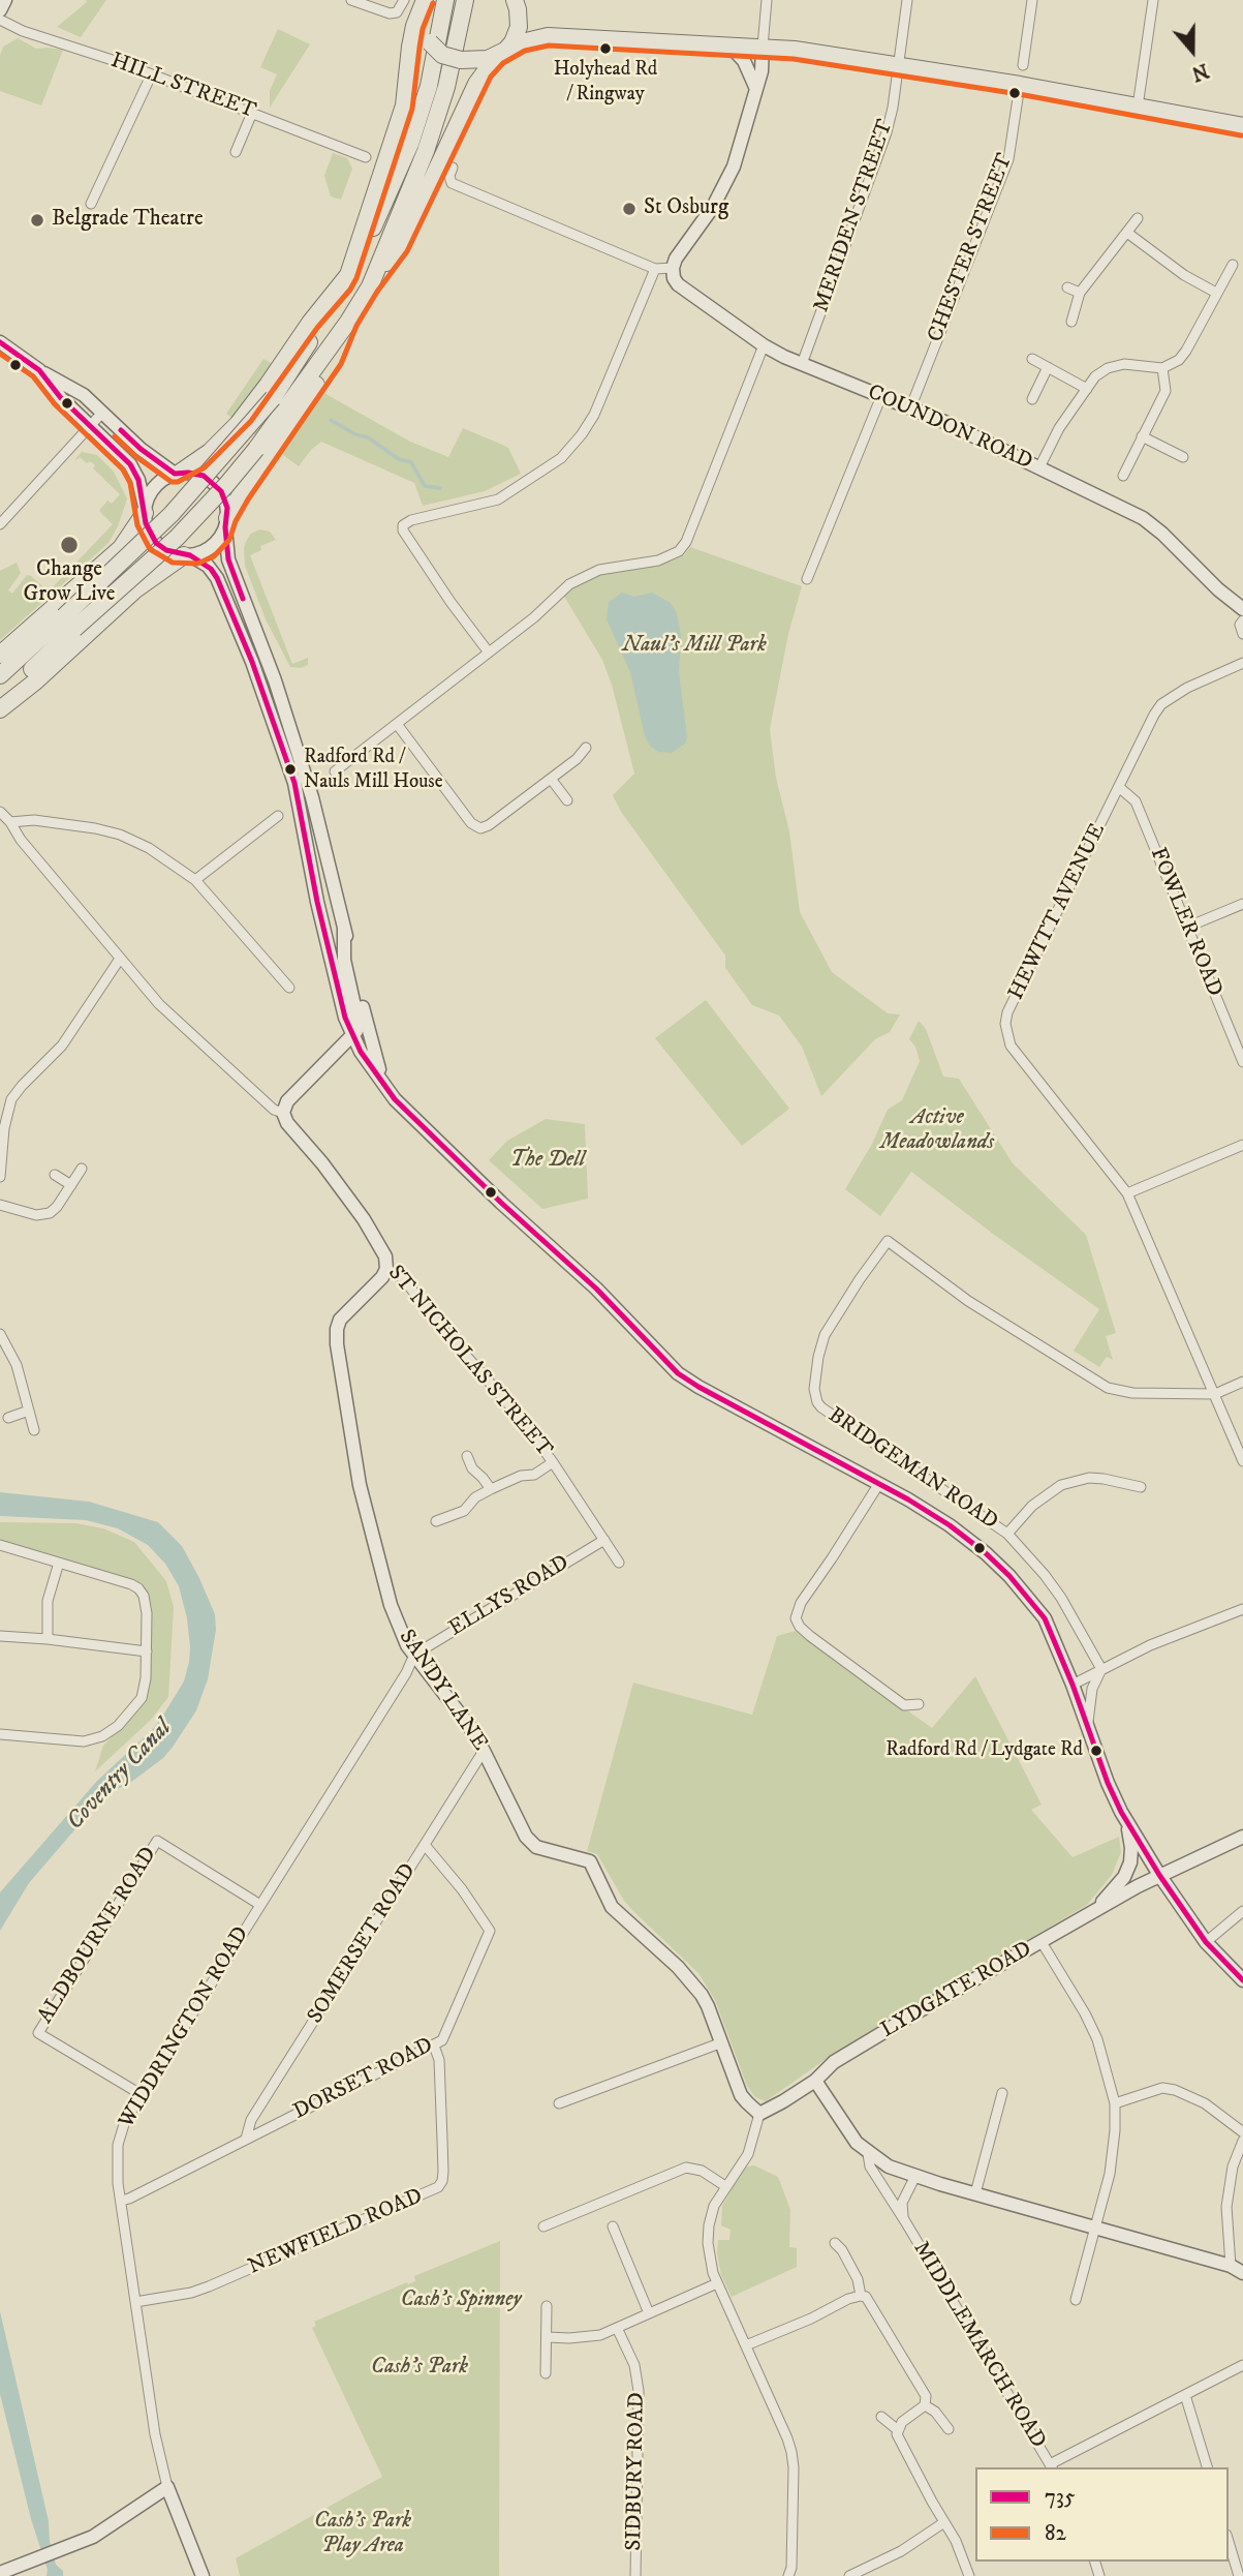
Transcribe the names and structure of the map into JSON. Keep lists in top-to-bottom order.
{
  "streets": {
    "street": [
      "HILL STREET",
      "MERIDEN STREET",
      "CHESTER STREET",
      "COUNDON ROAD",
      "HEWITT AVENUE",
      "FOWLER ROAD",
      "ST NICHOLAS STREET",
      "BRIDGEMAN ROAD",
      "ELLYS ROAD",
      "SANDY LANE",
      "ALDBOURNE ROAD",
      "SOMERSET ROAD",
      "LYDGATE ROAD",
      "WIDDRINGTON ROAD",
      "DORSET ROAD",
      "NEWFIELD ROAD",
      "MIDDLEMARCH ROAD",
      "SIDBURY ROAD"
    ]
  },
  "crossings": [
    ["MERIDEN STREET", "COUNDON ROAD"],
    ["CHESTER STREET", "COUNDON ROAD"],
    ["HEWITT AVENUE", "FOWLER ROAD"],
    ["HEWITT AVENUE", "BRIDGEMAN ROAD"],
    ["ST NICHOLAS STREET", "ELLYS ROAD"],
    ["ST NICHOLAS STREET", "SANDY LANE"],
    ["ELLYS ROAD", "SANDY LANE"],
    ["ELLYS ROAD", "WIDDRINGTON ROAD"],
    ["SANDY LANE", "SOMERSET ROAD"],
    ["SANDY LANE", "LYDGATE ROAD"],
    ["SANDY LANE", "WIDDRINGTON ROAD"],
    ["ALDBOURNE ROAD", "WIDDRINGTON ROAD"],
    ["SOMERSET ROAD", "DORSET ROAD"],
    ["LYDGATE ROAD", "MIDDLEMARCH ROAD"],
    ["WIDDRINGTON ROAD", "DORSET ROAD"],
    ["WIDDRINGTON ROAD", "NEWFIELD ROAD"],
    ["DORSET ROAD", "NEWFIELD ROAD"]
  ],
  "water": ["Coventry Canal"],
  "parks": [
    "Naul's Mill Park",
    "Active Meadowlands",
    "The Dell",
    "Cash’s Spinney",
    "Cash's Park",
    "Cash's Park Play Area"
  ],
  "places": [
    "Holyhead Rd / Ringway",
    "St Osburg",
    "Belgrade Theatre",
    "Change Grow Live",
    "Radford Rd / Nauls Mill House",
    "Radford Rd / Lydgate Rd"
  ],
  "lines": ["transit line 82", "transit line 735"],
  "legend": ["735", "82"],
  "north": "bottom"
}
